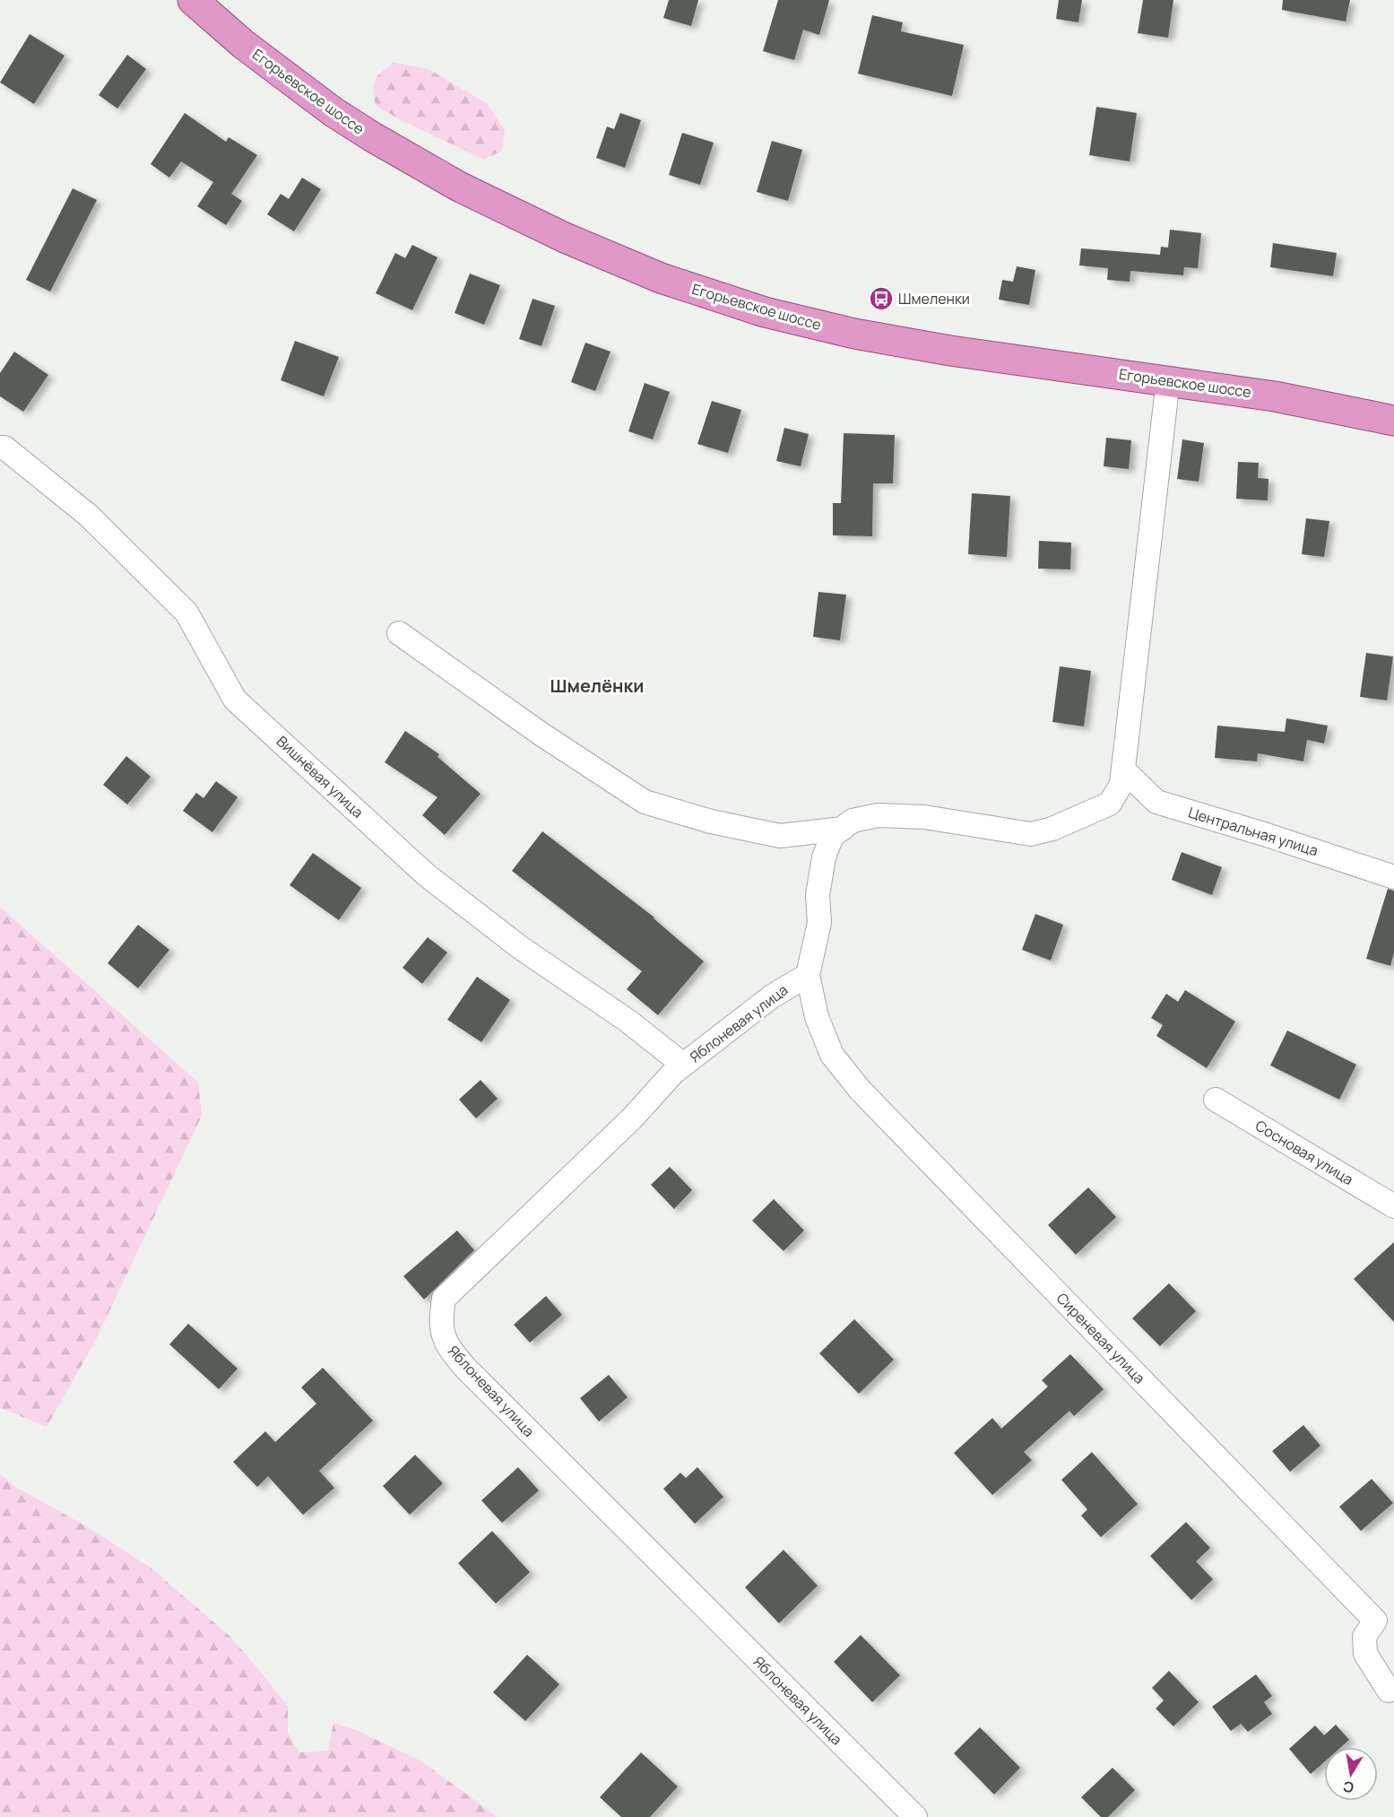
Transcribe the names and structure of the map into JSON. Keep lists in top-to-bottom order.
{
  "streets": {
    "main road": ["Егорьевское шоссе"],
    "street": [
      "Вишнёвая улица",
      "Центральная улица",
      "Яблоневая улица",
      "Сосновая улица",
      "Сиреневая улица"
    ]
  },
  "crossings": [
    ["Вишнёвая улица", "Яблоневая улица"],
    ["Яблоневая улица", "Сиреневая улица"]
  ],
  "districts": ["Шмелёнки"],
  "places": {
    "bus stop": ["Шмеленки"]
  },
  "north": "bottom"
}
